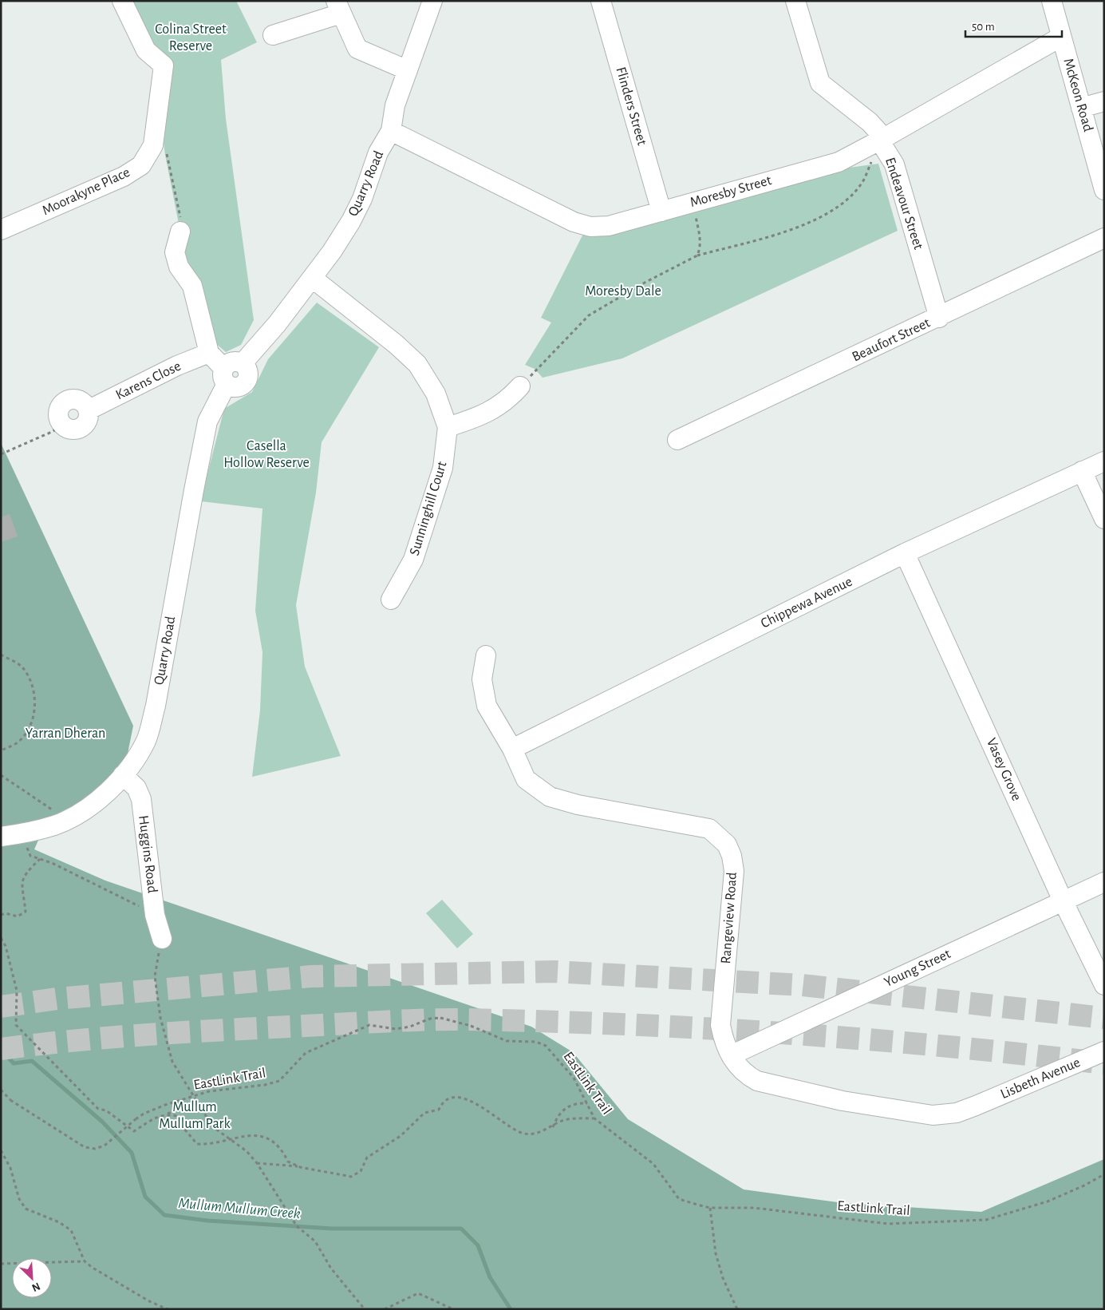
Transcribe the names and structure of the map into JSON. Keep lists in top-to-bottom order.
{
  "streets": {
    "street": [
      "McKeon Road",
      "Flinders Street",
      "Quarry Road",
      "Moorakyne Place",
      "Moresby Street",
      "Endeavour Street",
      "Beaufort Street",
      "Karens Close",
      "Sunninghill Court",
      "Chippewa Avenue",
      "Vasey Grove",
      "Huggins Road",
      "Rangeview Road",
      "Young Street",
      "Lisbeth Avenue"
    ],
    "path": ["EastLink Trail"]
  },
  "crossings": [
    ["McKeon Road", "Moresby Street"],
    ["Flinders Street", "Moresby Street"],
    ["Quarry Road", "Moresby Street"],
    ["Quarry Road", "Sunninghill Court"],
    ["Quarry Road", "Huggins Road"],
    ["Moresby Street", "Endeavour Street"],
    ["Endeavour Street", "Beaufort Street"],
    ["Chippewa Avenue", "Vasey Grove"],
    ["Chippewa Avenue", "Rangeview Road"],
    ["Vasey Grove", "Young Street"],
    ["Rangeview Road", "Young Street"],
    ["Rangeview Road", "Lisbeth Avenue"]
  ],
  "water": ["Mullum Mullum Creek"],
  "parks": [
    "Colina Street Reserve",
    "Moresby Dale",
    "Casella Hollow Reserve",
    "Yarran Dheran",
    "Mullum Mullum Park"
  ],
  "scale_bar": "50 m",
  "north": "bottom right"
}
